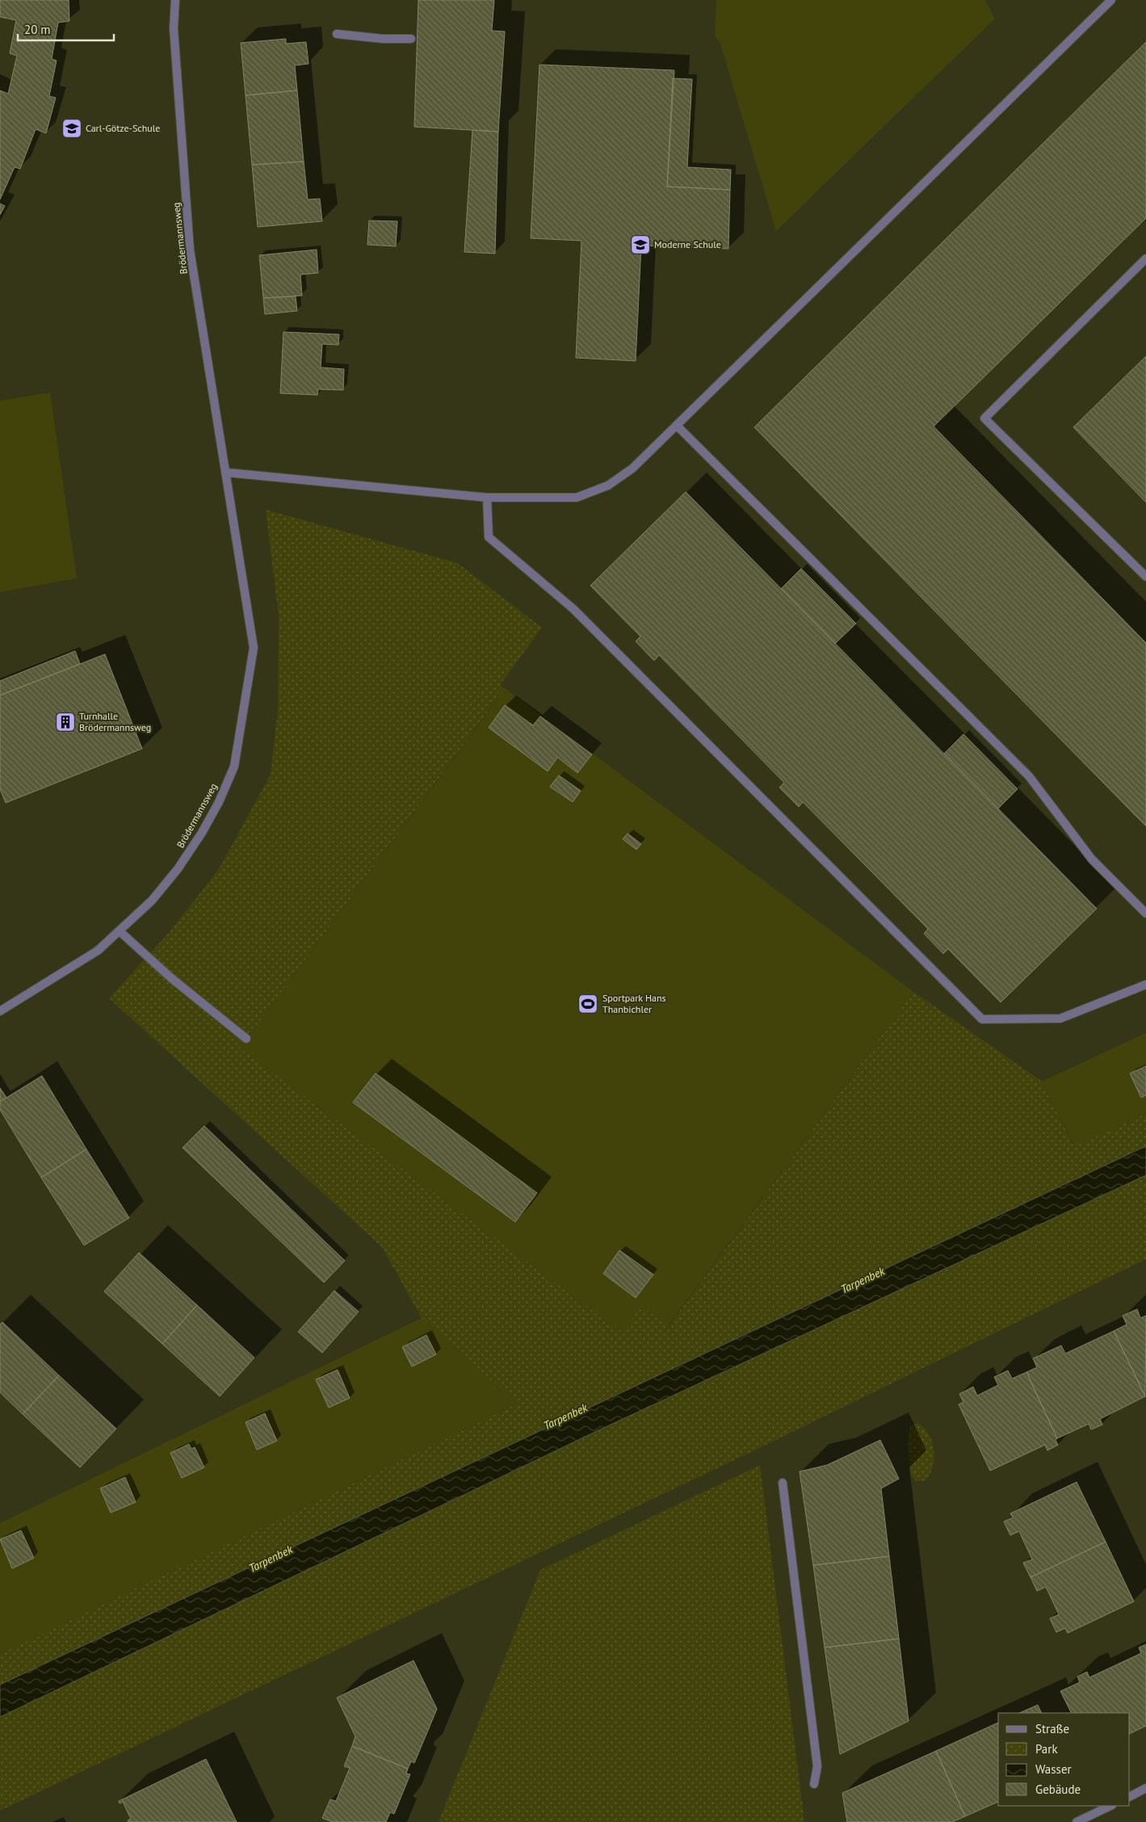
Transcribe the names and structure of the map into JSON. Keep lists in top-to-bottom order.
{
  "streets": {
    "street": ["Brödermannsweg"]
  },
  "water": ["Tarpenbek"],
  "places": {
    "school or university": ["Carl-Götze-Schule", "Moderne Schule"],
    "building": ["Turnhalle Brödermannsweg"],
    "sports": ["Sportpark Hans Thanbichler"]
  },
  "legend": [
    "Straße",
    "Park",
    "Wasser",
    "Gebäude"
  ],
  "scale_bar": "20 m"
}
